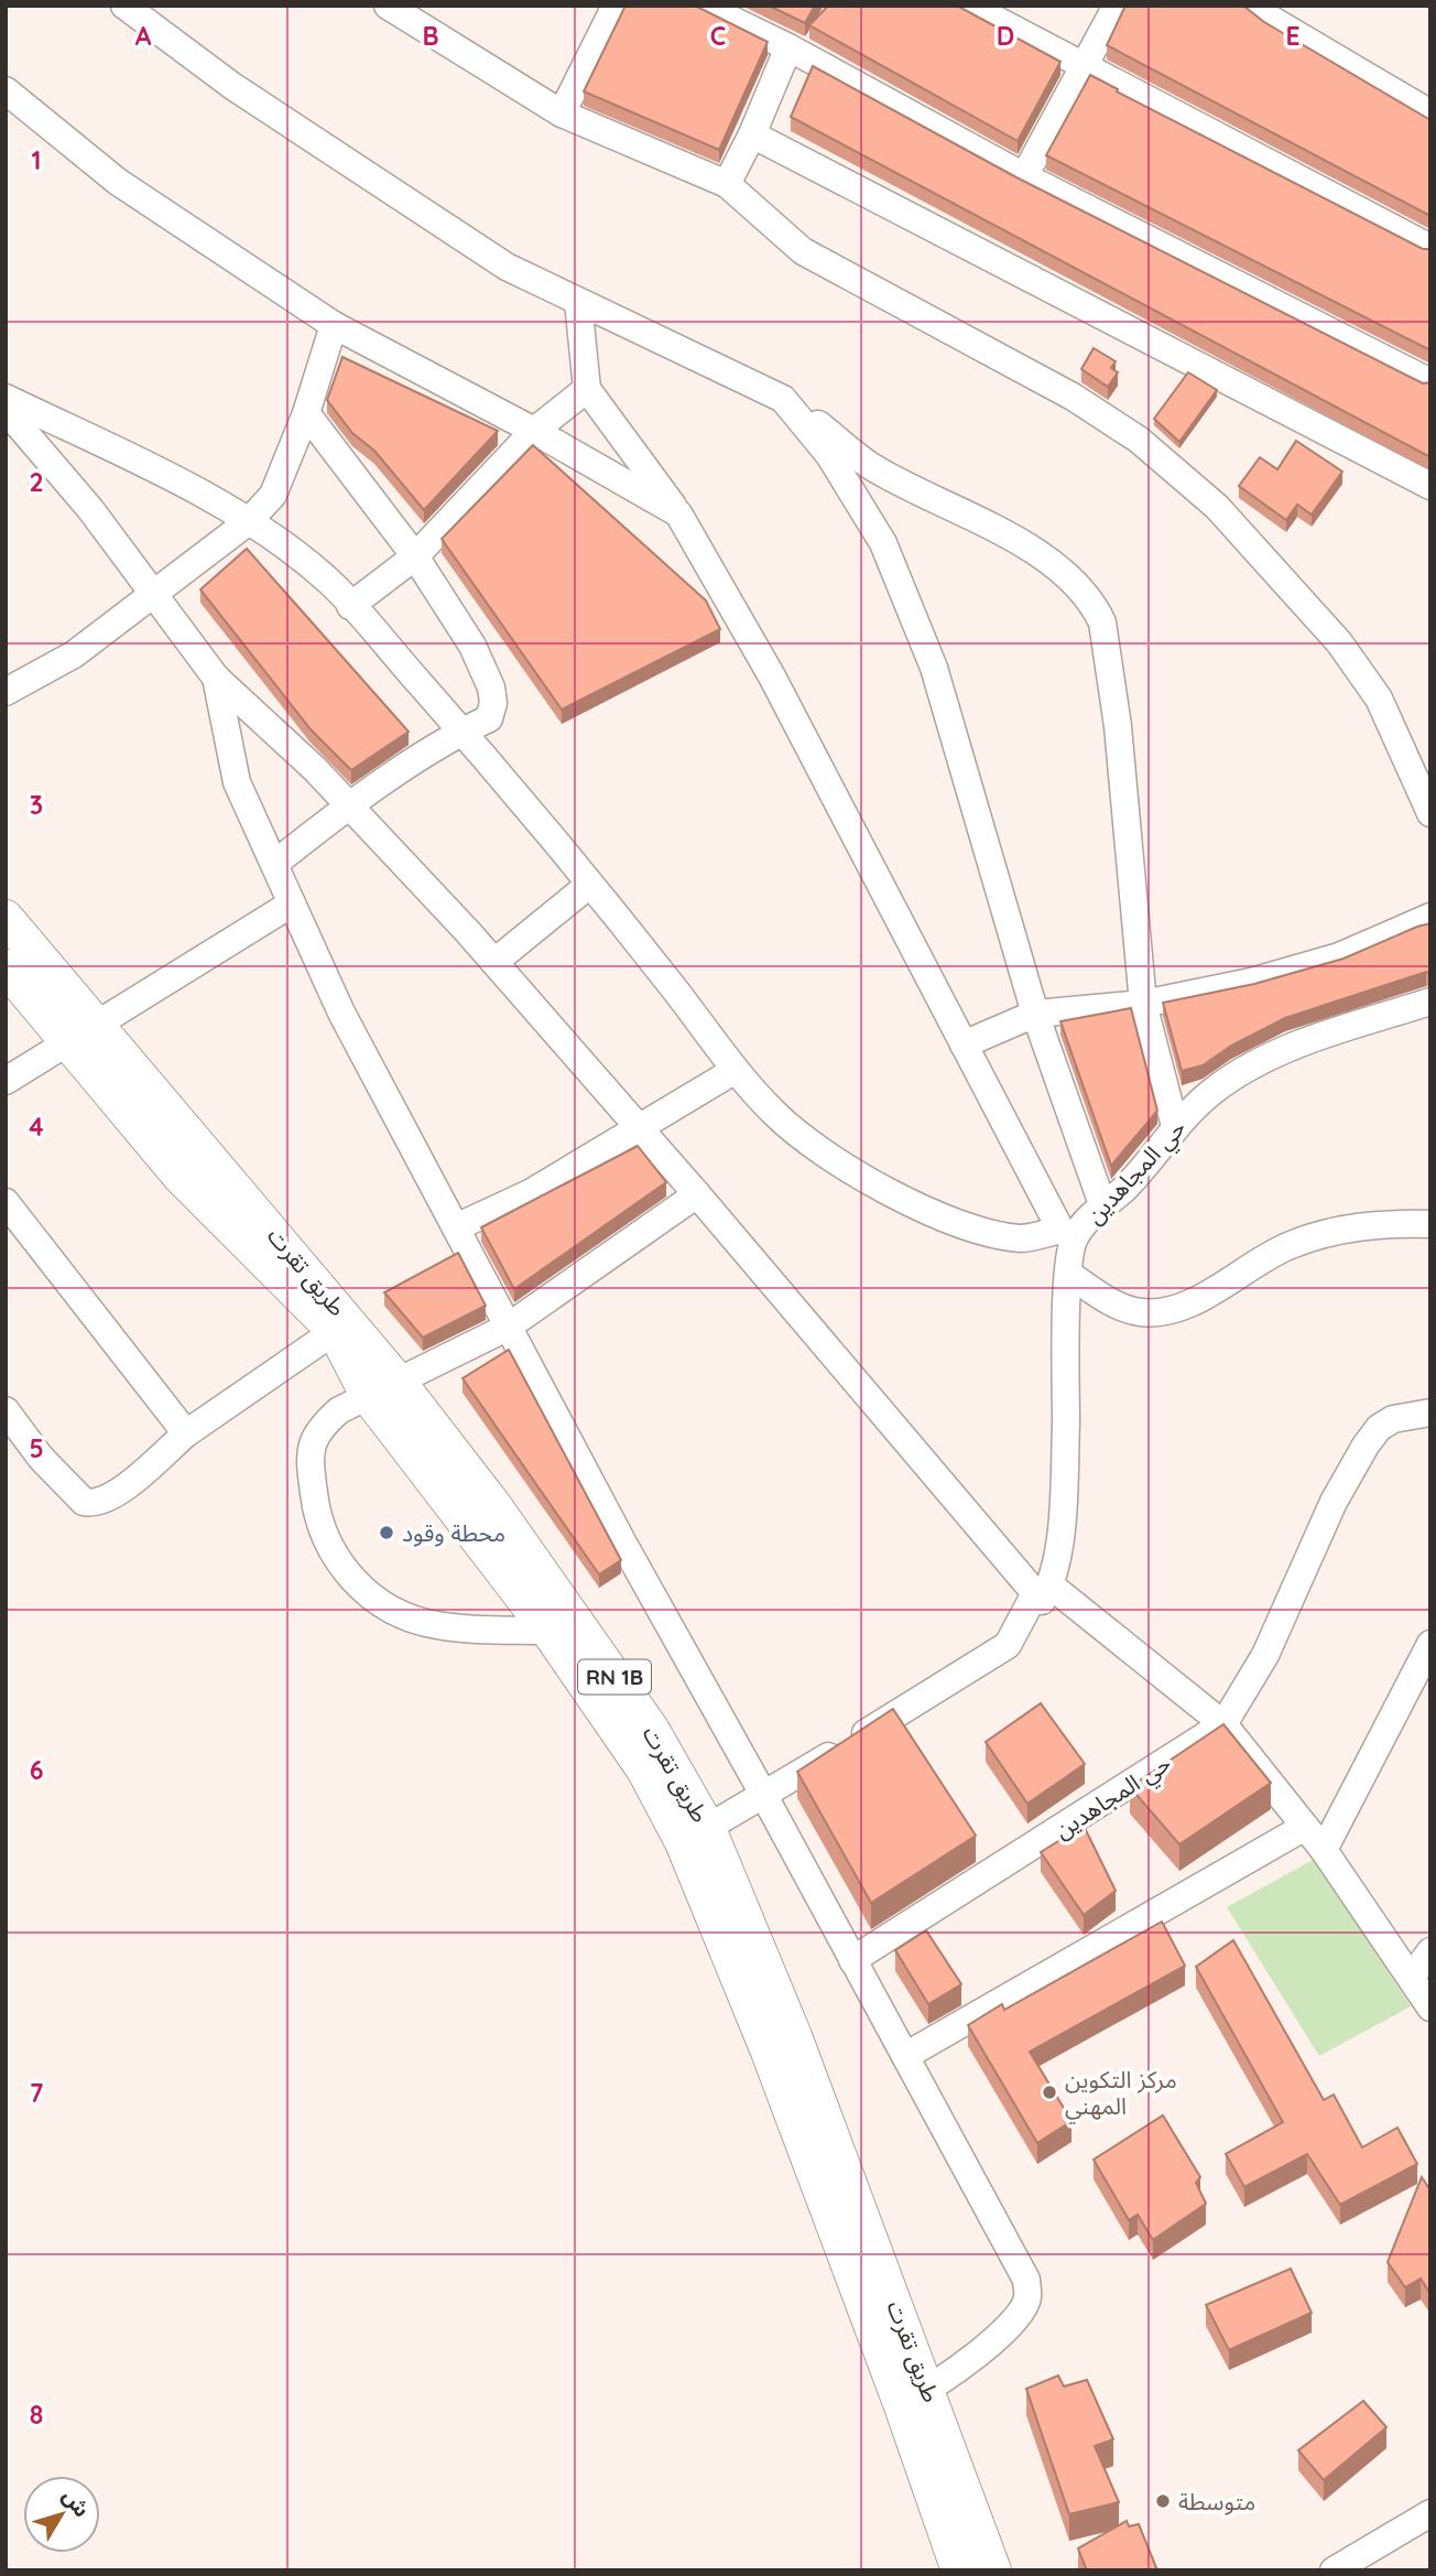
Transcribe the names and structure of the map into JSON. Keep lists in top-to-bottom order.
{
  "streets": {
    "main road": ["طريق تقرت", "RN 1B"],
    "street": ["حي المجاهدين"]
  },
  "places": ["محطة وقود", "مركز التكوين المهني", "متوسطة"],
  "north": "top right",
  "grid": {
    "columns": [
      "A",
      "B",
      "C",
      "D",
      "E"
    ],
    "rows": [
      "1",
      "2",
      "3",
      "4",
      "5",
      "6",
      "7",
      "8"
    ]
  }
}
